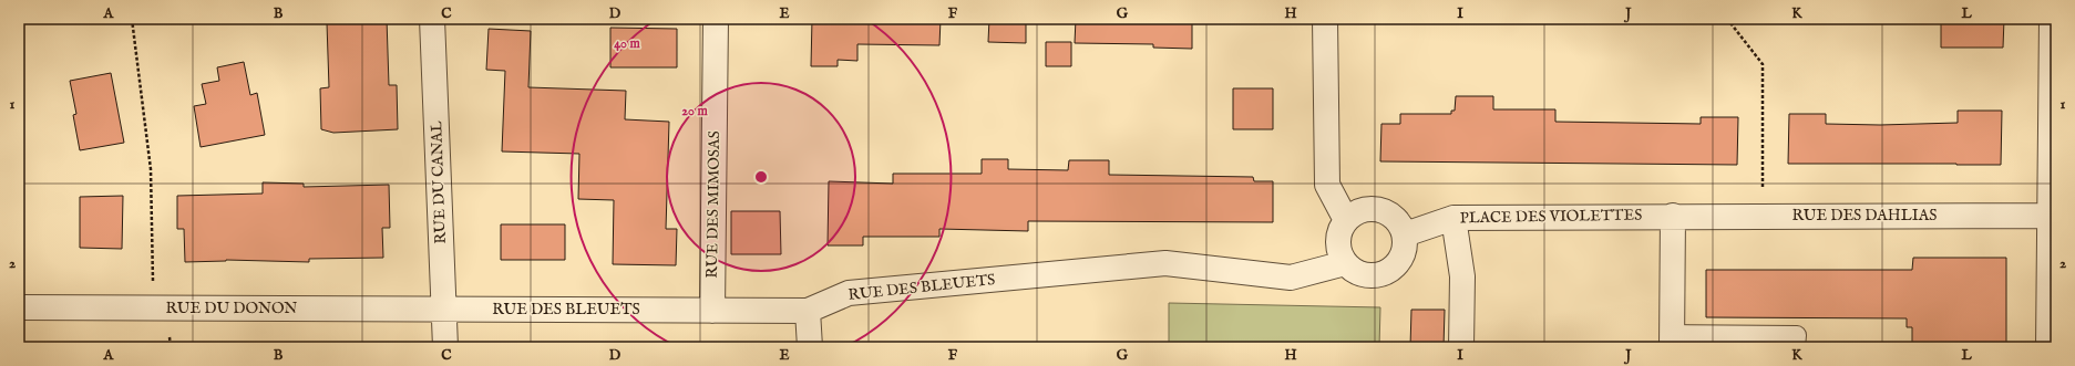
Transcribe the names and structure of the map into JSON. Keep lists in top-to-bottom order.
{
  "streets": {
    "street": [
      "RUE DU CANAL",
      "RUE DES MIMOSAS",
      "RUE DES DAHLIAS",
      "PLACE DES VIOLETTES",
      "RUE DES BLEUETS",
      "RUE DU DONON"
    ]
  },
  "crossings": [
    ["RUE DU CANAL", "RUE DES BLEUETS"],
    ["RUE DU CANAL", "RUE DU DONON"],
    ["RUE DES MIMOSAS", "RUE DES BLEUETS"],
    ["RUE DES DAHLIAS", "PLACE DES VIOLETTES"],
    ["PLACE DES VIOLETTES", "RUE DES BLEUETS"],
    ["RUE DES BLEUETS", "RUE DU DONON"]
  ],
  "grid": {
    "columns": [
      "A",
      "B",
      "C",
      "D",
      "E",
      "F",
      "G",
      "H",
      "I",
      "J",
      "K",
      "L"
    ],
    "rows": ["1", "2"]
  },
  "rings": ["40 m", "20 m"]
}
